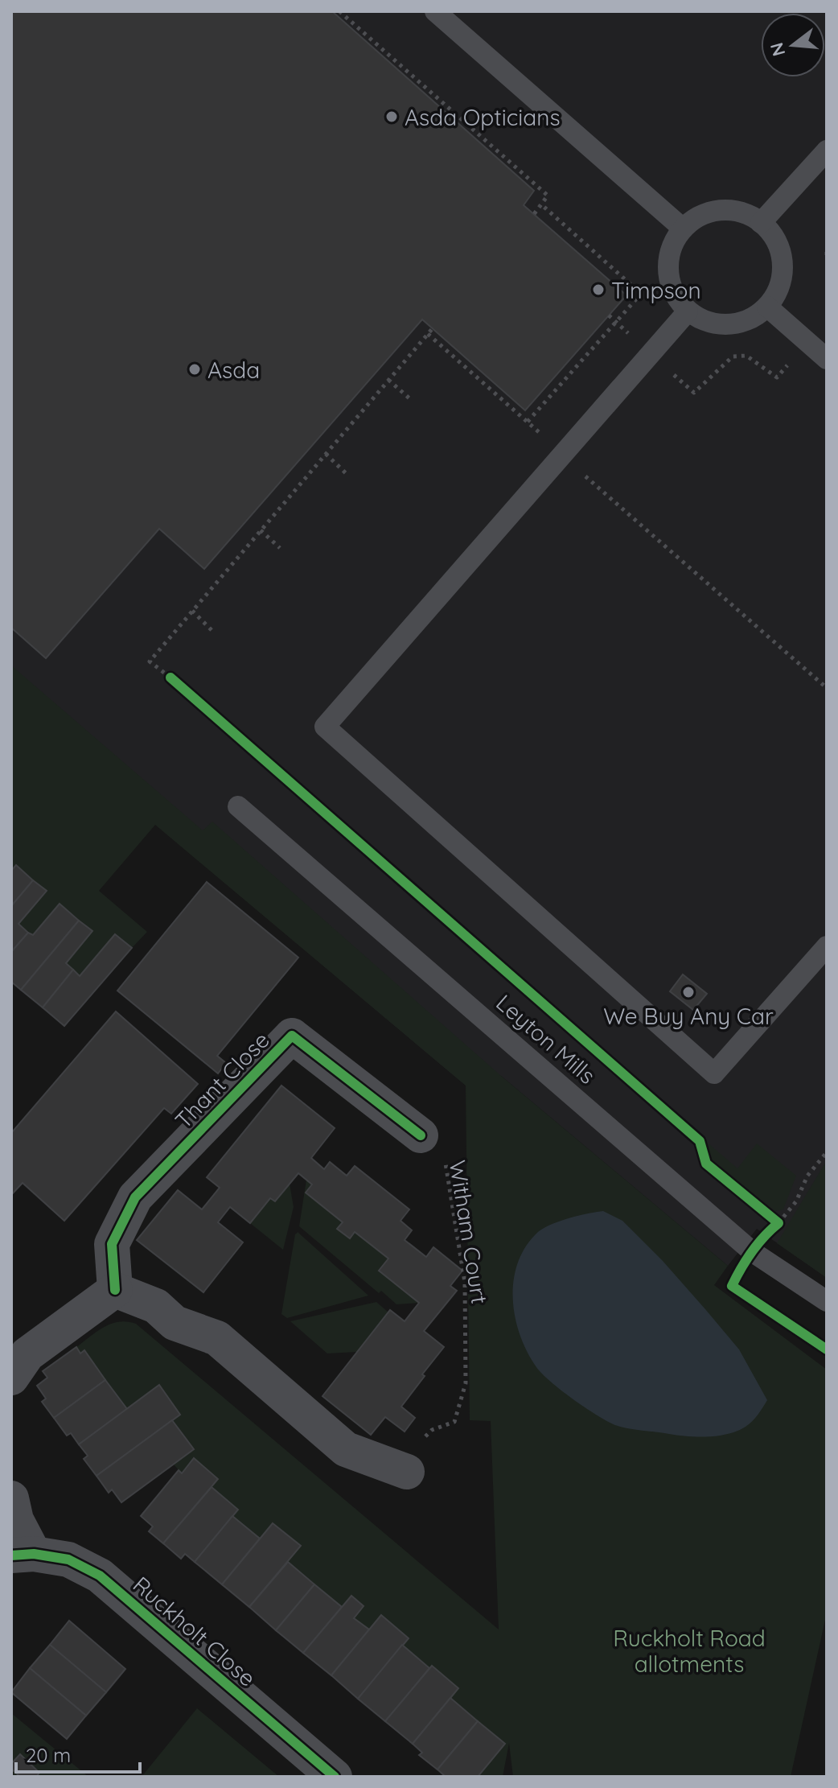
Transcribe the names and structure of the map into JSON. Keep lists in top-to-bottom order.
{
  "streets": {
    "street": ["Thant Close", "Ruckholt Close"],
    "lane": ["Leyton Mills"],
    "path": ["Witham Court"]
  },
  "crossings": [
    ["Thant Close", "Witham Court"]
  ],
  "parks": ["Ruckholt Road allotments"],
  "places": [
    "Asda Opticians",
    "Timpson",
    "Asda",
    "We Buy Any Car"
  ],
  "scale_bar": "20 m",
  "north": "left"
}
